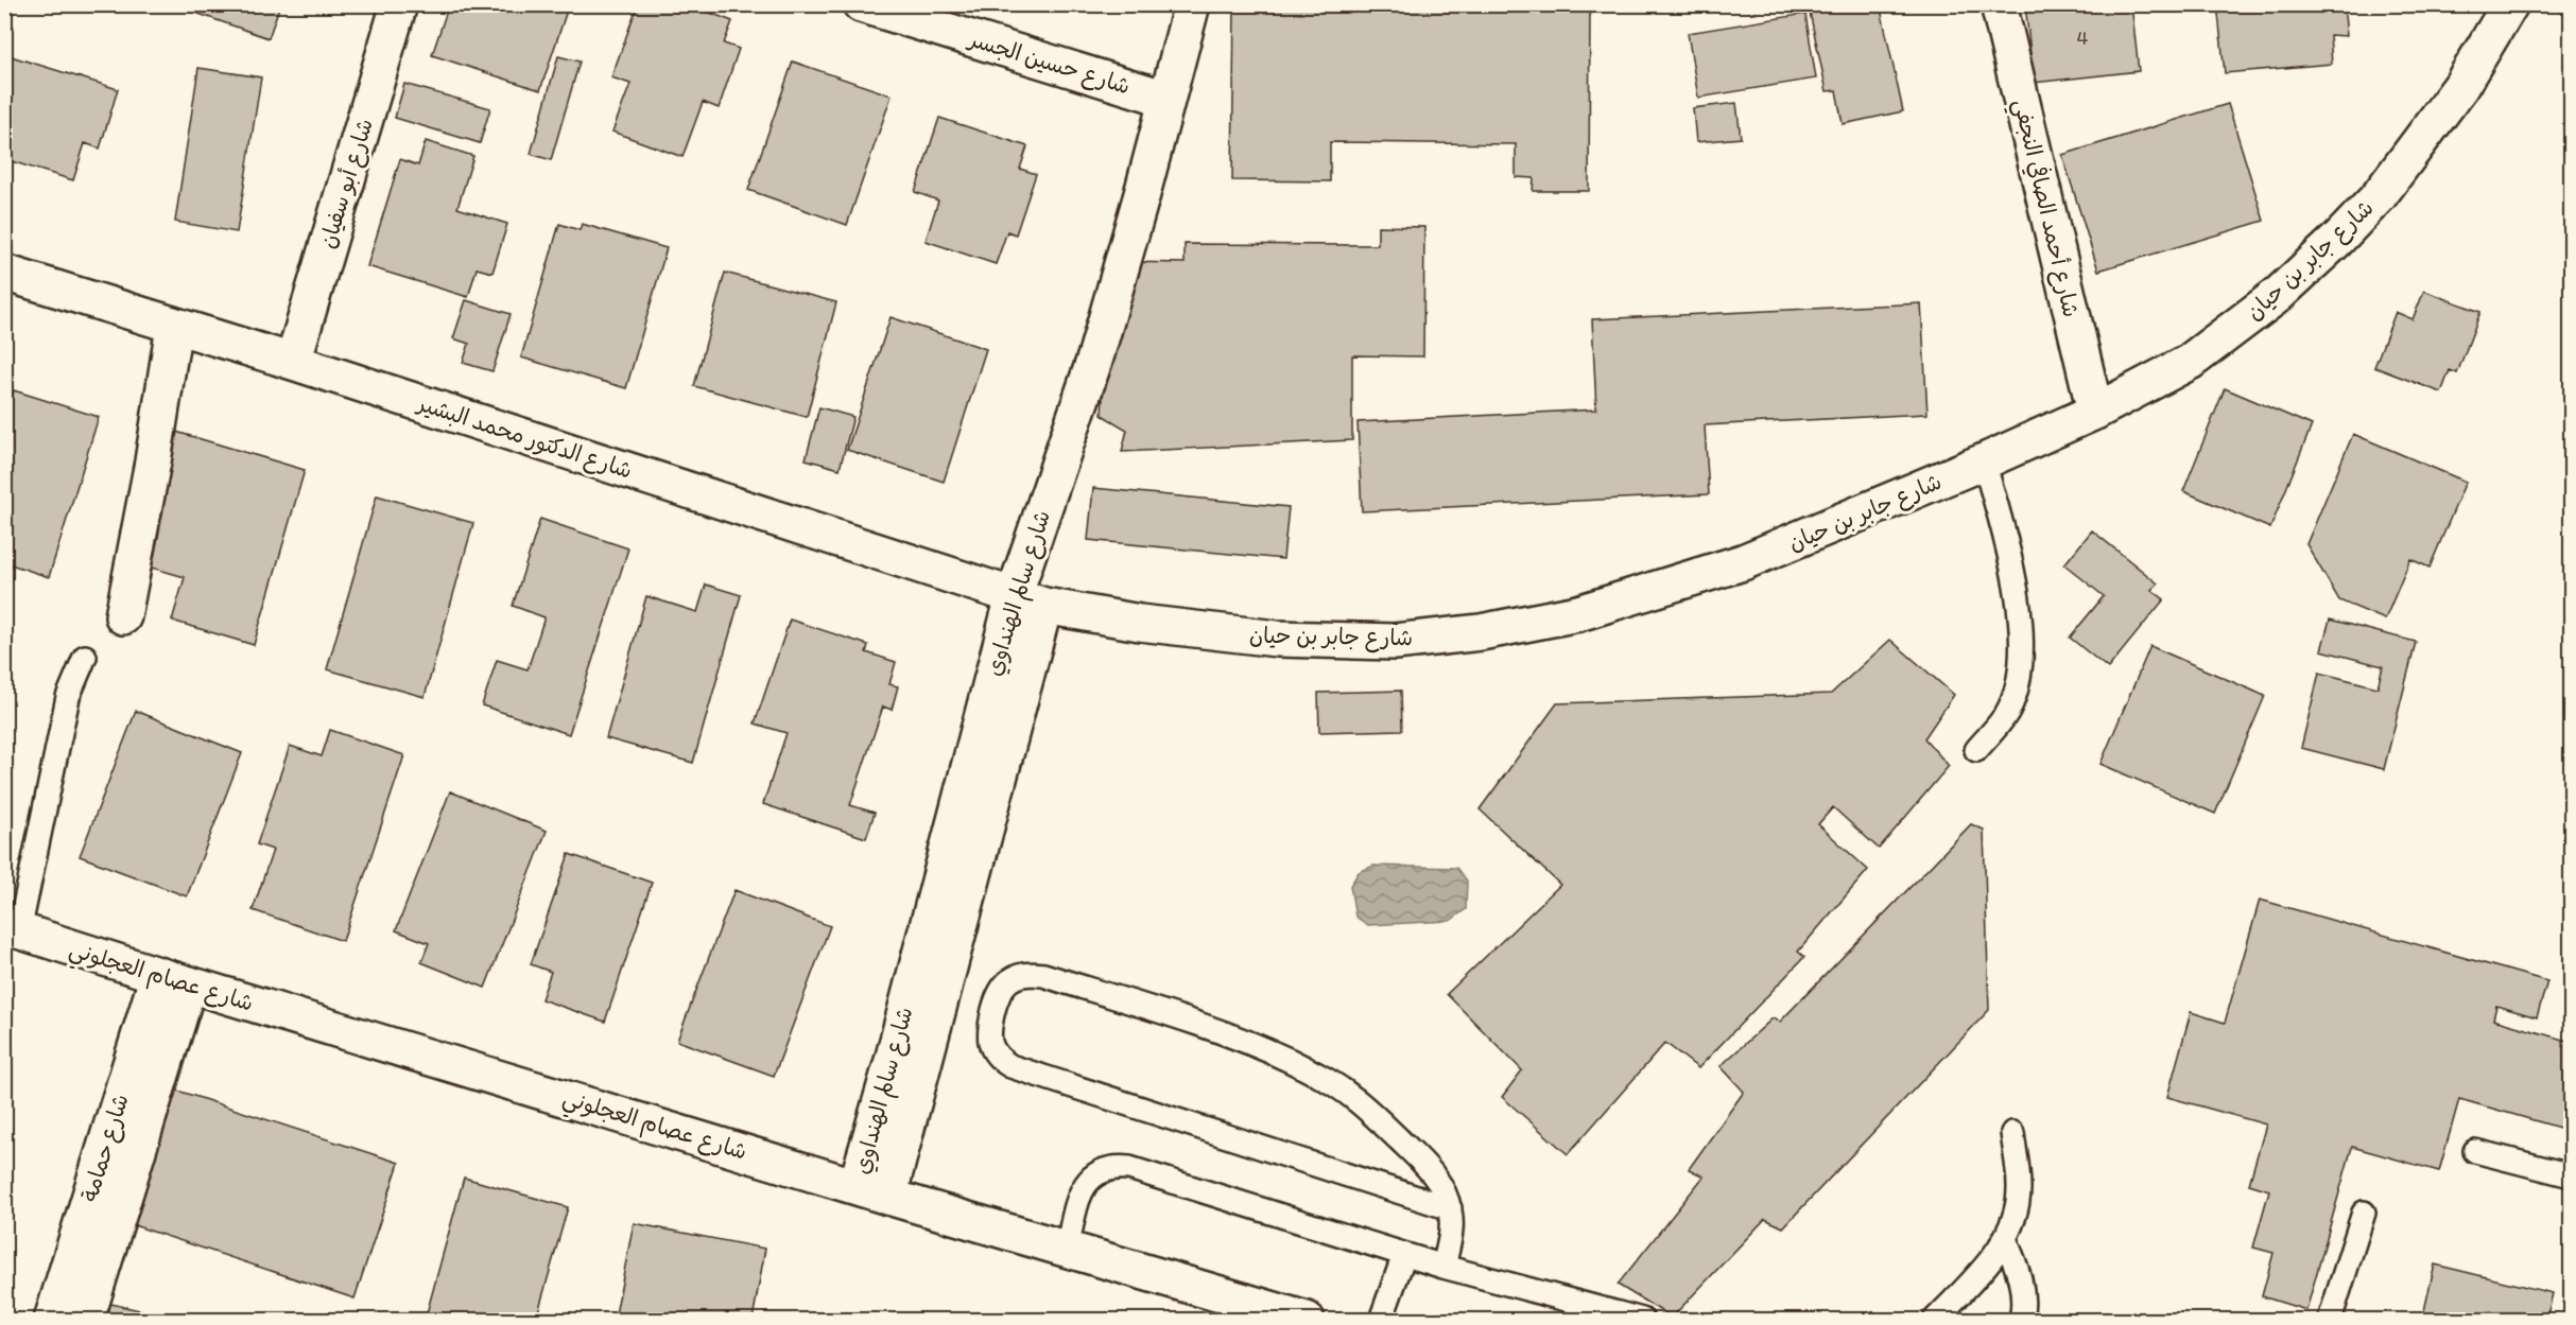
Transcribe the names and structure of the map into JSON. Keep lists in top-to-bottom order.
{
  "streets": {
    "street": [
      "شارع حسين الجسر",
      "شارع أبو سفيان",
      "شارع أحمد الصافي النجفي",
      "شارع جابر بن حيان",
      "شارع الدكتور محمد البشير",
      "شارع سالم الهنداوي",
      "شارع عصام العجلوني",
      "شارع حمامة"
    ]
  },
  "crossings": [
    ["شارع حسين الجسر", "شارع سالم الهنداوي"],
    ["شارع أبو سفيان", "شارع الدكتور محمد البشير"],
    ["شارع أحمد الصافي النجفي", "شارع جابر بن حيان"],
    ["شارع جابر بن حيان", "شارع الدكتور محمد البشير"],
    ["شارع جابر بن حيان", "شارع سالم الهنداوي"],
    ["شارع الدكتور محمد البشير", "شارع سالم الهنداوي"],
    ["شارع سالم الهنداوي", "شارع عصام العجلوني"],
    ["شارع عصام العجلوني", "شارع حمامة"]
  ],
  "house_numbers": ["4"]
}
